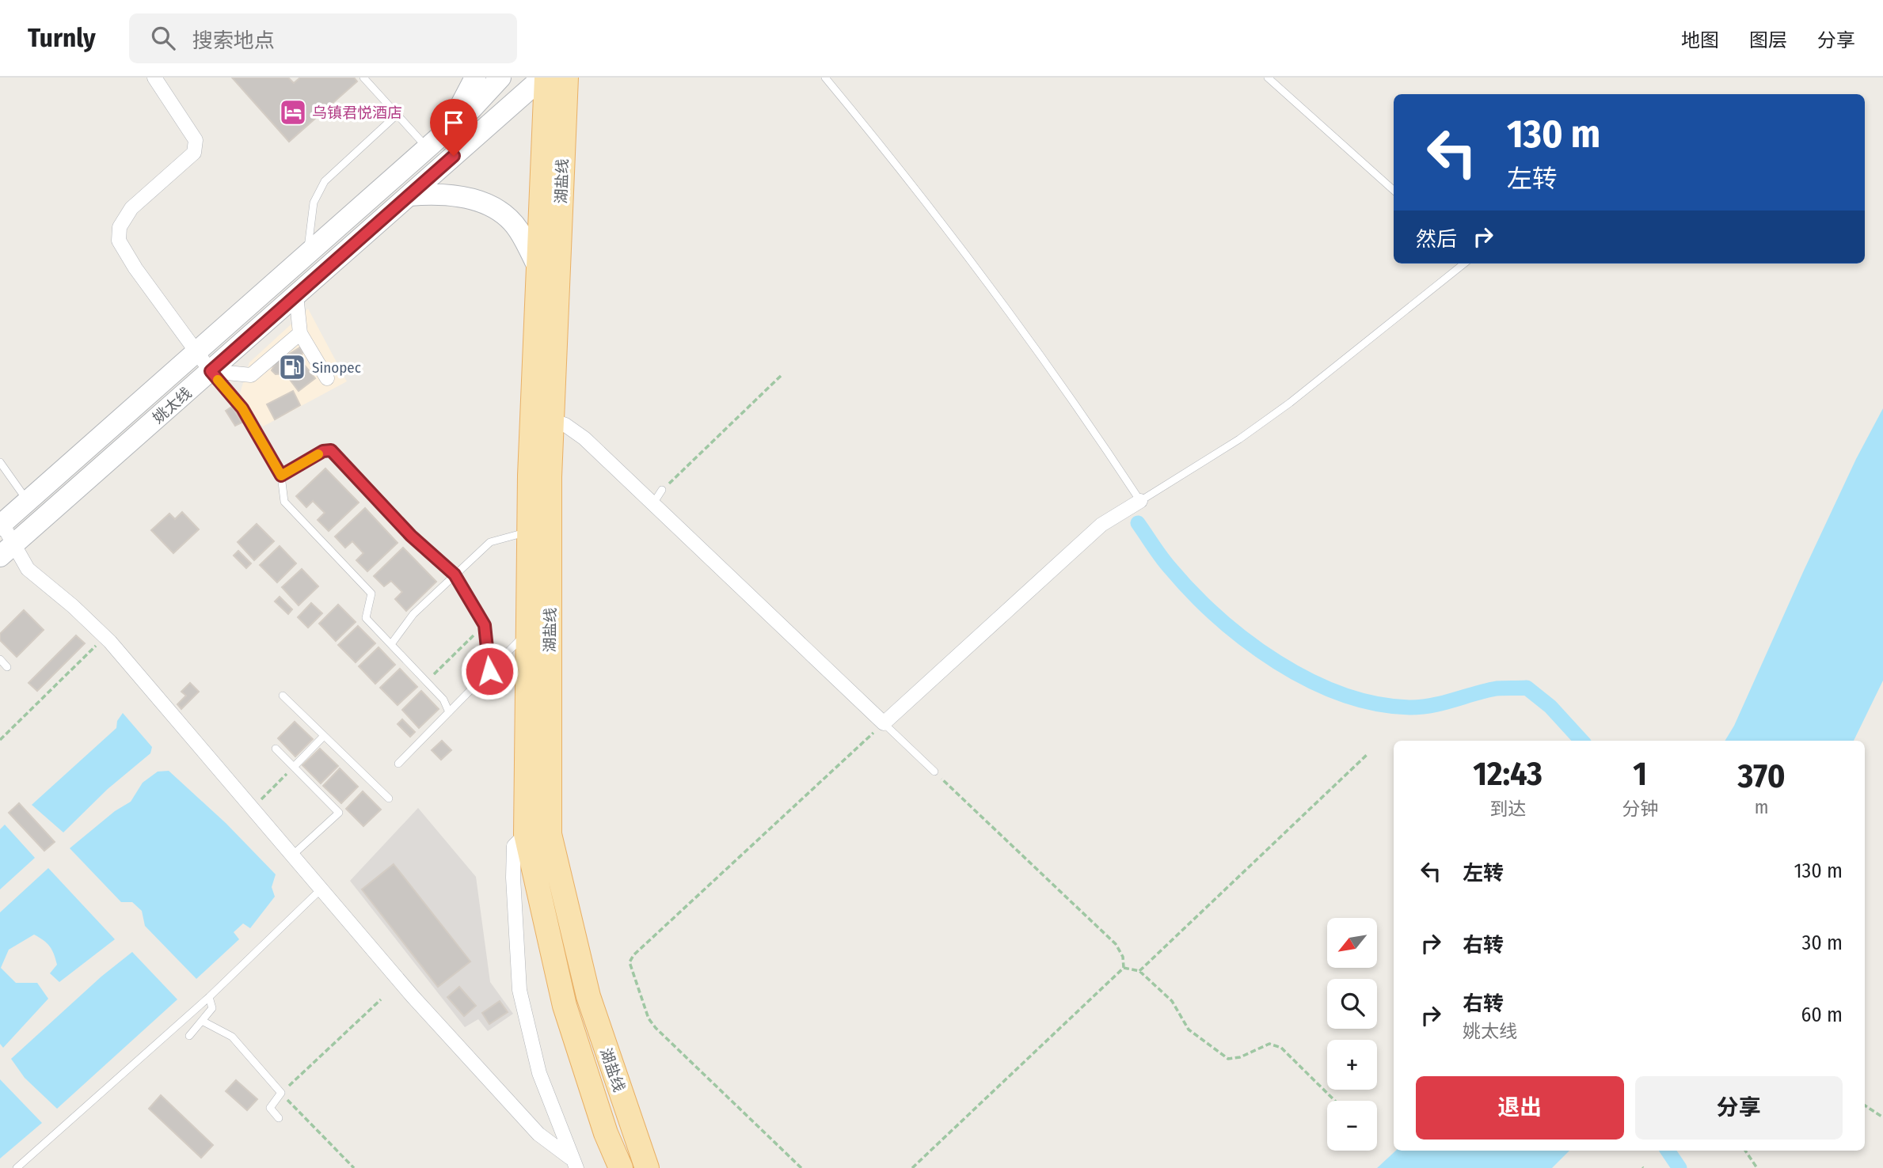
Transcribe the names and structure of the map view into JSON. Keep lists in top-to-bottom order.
{
  "streets": {
    "main road": ["湖盐线", "姚太线"]
  },
  "crossings": [
    ["湖盐线", "姚太线"]
  ],
  "places": {
    "hotel": ["乌镇君悦酒店"],
    "fuel station": ["Sinopec"]
  },
  "north": "bottom left",
  "page": {
    "header": "Turnly",
    "search": "搜索地点",
    "nav": ["地图", "图层", "分享"],
    "turn": ["130 m", "左转"],
    "then": "然后",
    "eta": [
      "12:43",
      "到达",
      "1",
      "分钟",
      "370",
      "m"
    ],
    "list": [
      {
        "name": "左转",
        "value": "130 m"
      },
      {
        "name": "右转",
        "value": "30 m"
      },
      {
        "name": "右转",
        "note": "姚太线",
        "value": "60 m"
      }
    ],
    "map_buttons": ["+", "−"],
    "buttons": ["退出", "分享"]
  }
}
